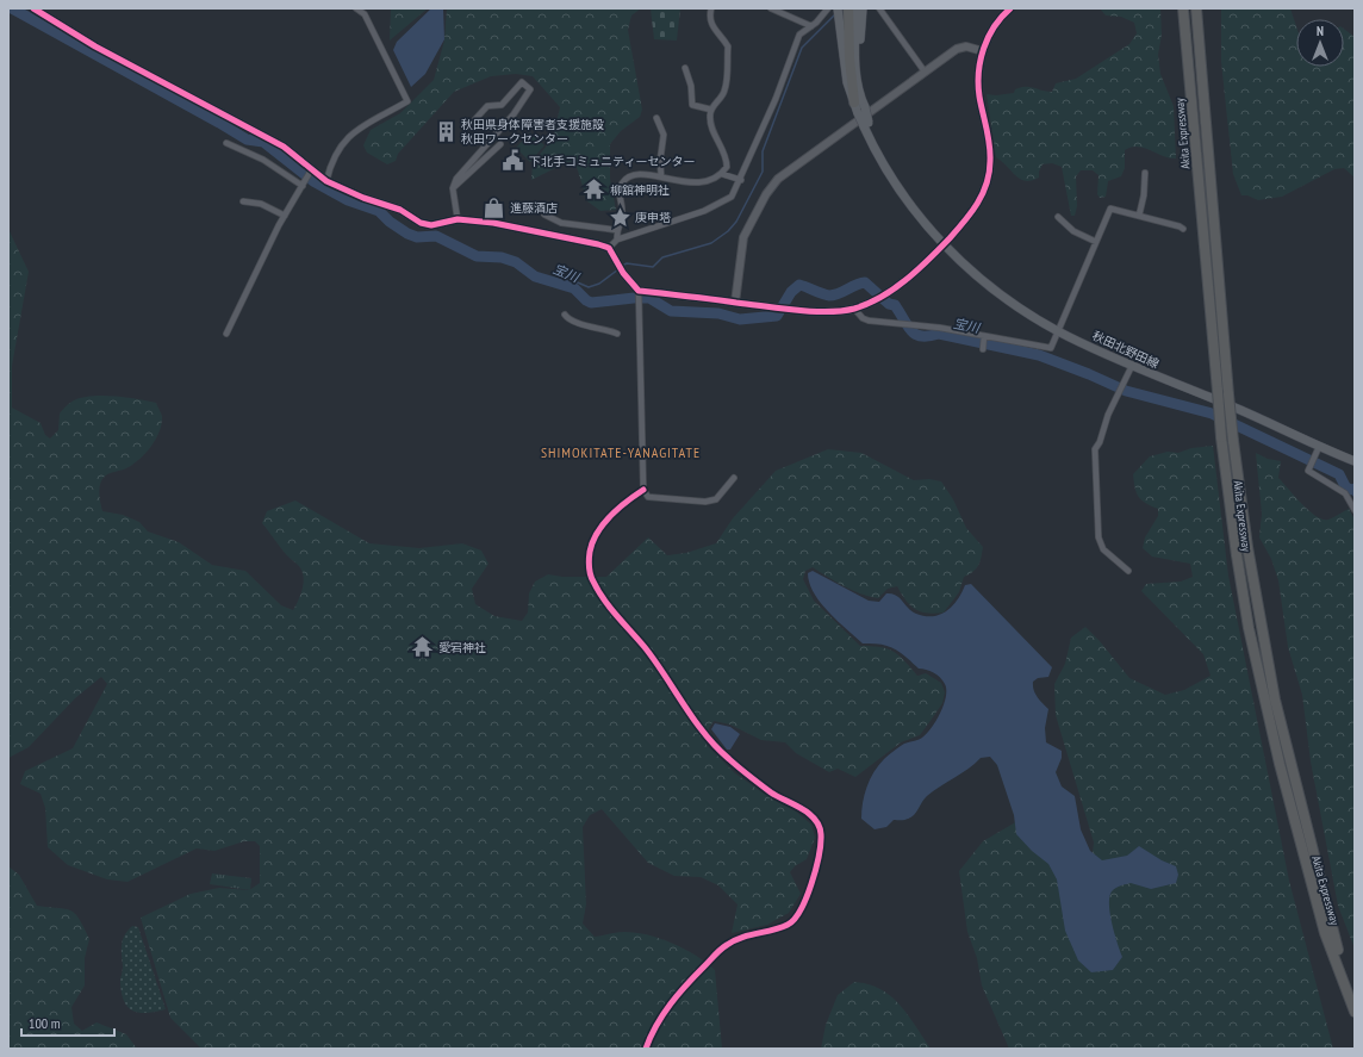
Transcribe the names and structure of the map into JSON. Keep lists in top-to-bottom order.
{
  "streets": {
    "highway": ["Akita Expressway"],
    "main road": ["秋田北野田線"]
  },
  "districts": ["SHIMOKITATE-YANAGITATE"],
  "water": ["宝川"],
  "places": {
    "building": ["秋田県身体障害者支援施設 秋田ワークセンター"],
    "public building": ["下北手コミュニティーセンター"],
    "temple": ["柳舘神明社", "愛宕神社"],
    "shop": ["進藤酒店"],
    "place": ["庚申塔"]
  },
  "scale_bar": "100 m",
  "north": "top"
}
